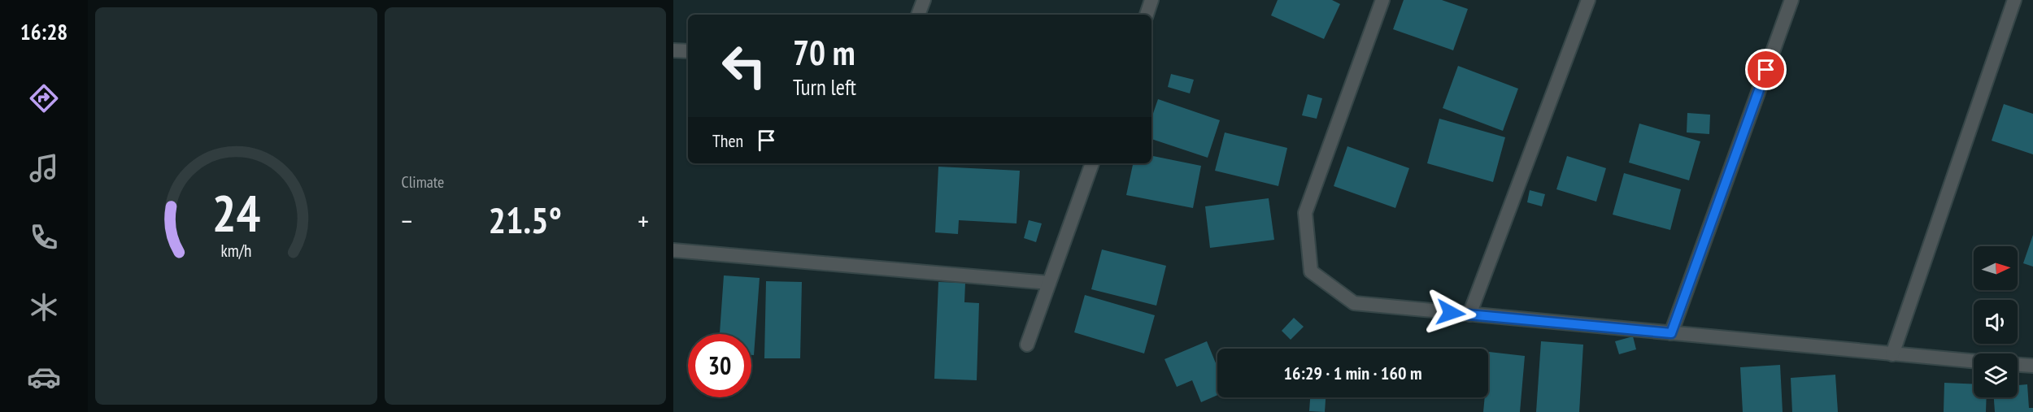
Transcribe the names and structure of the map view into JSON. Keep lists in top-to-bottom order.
{
  "north": "right",
  "page": {
    "tabs": "16:28",
    "tile": "Climate",
    "turn": ["70 m", "Turn left"],
    "then": "Then",
    "heat": ["−", "21.5°", "+"],
    "limit": "30",
    "trip": "16:29 · 1 min · 160 m",
    "gauge": ["24", "km/h"]
  }
}
